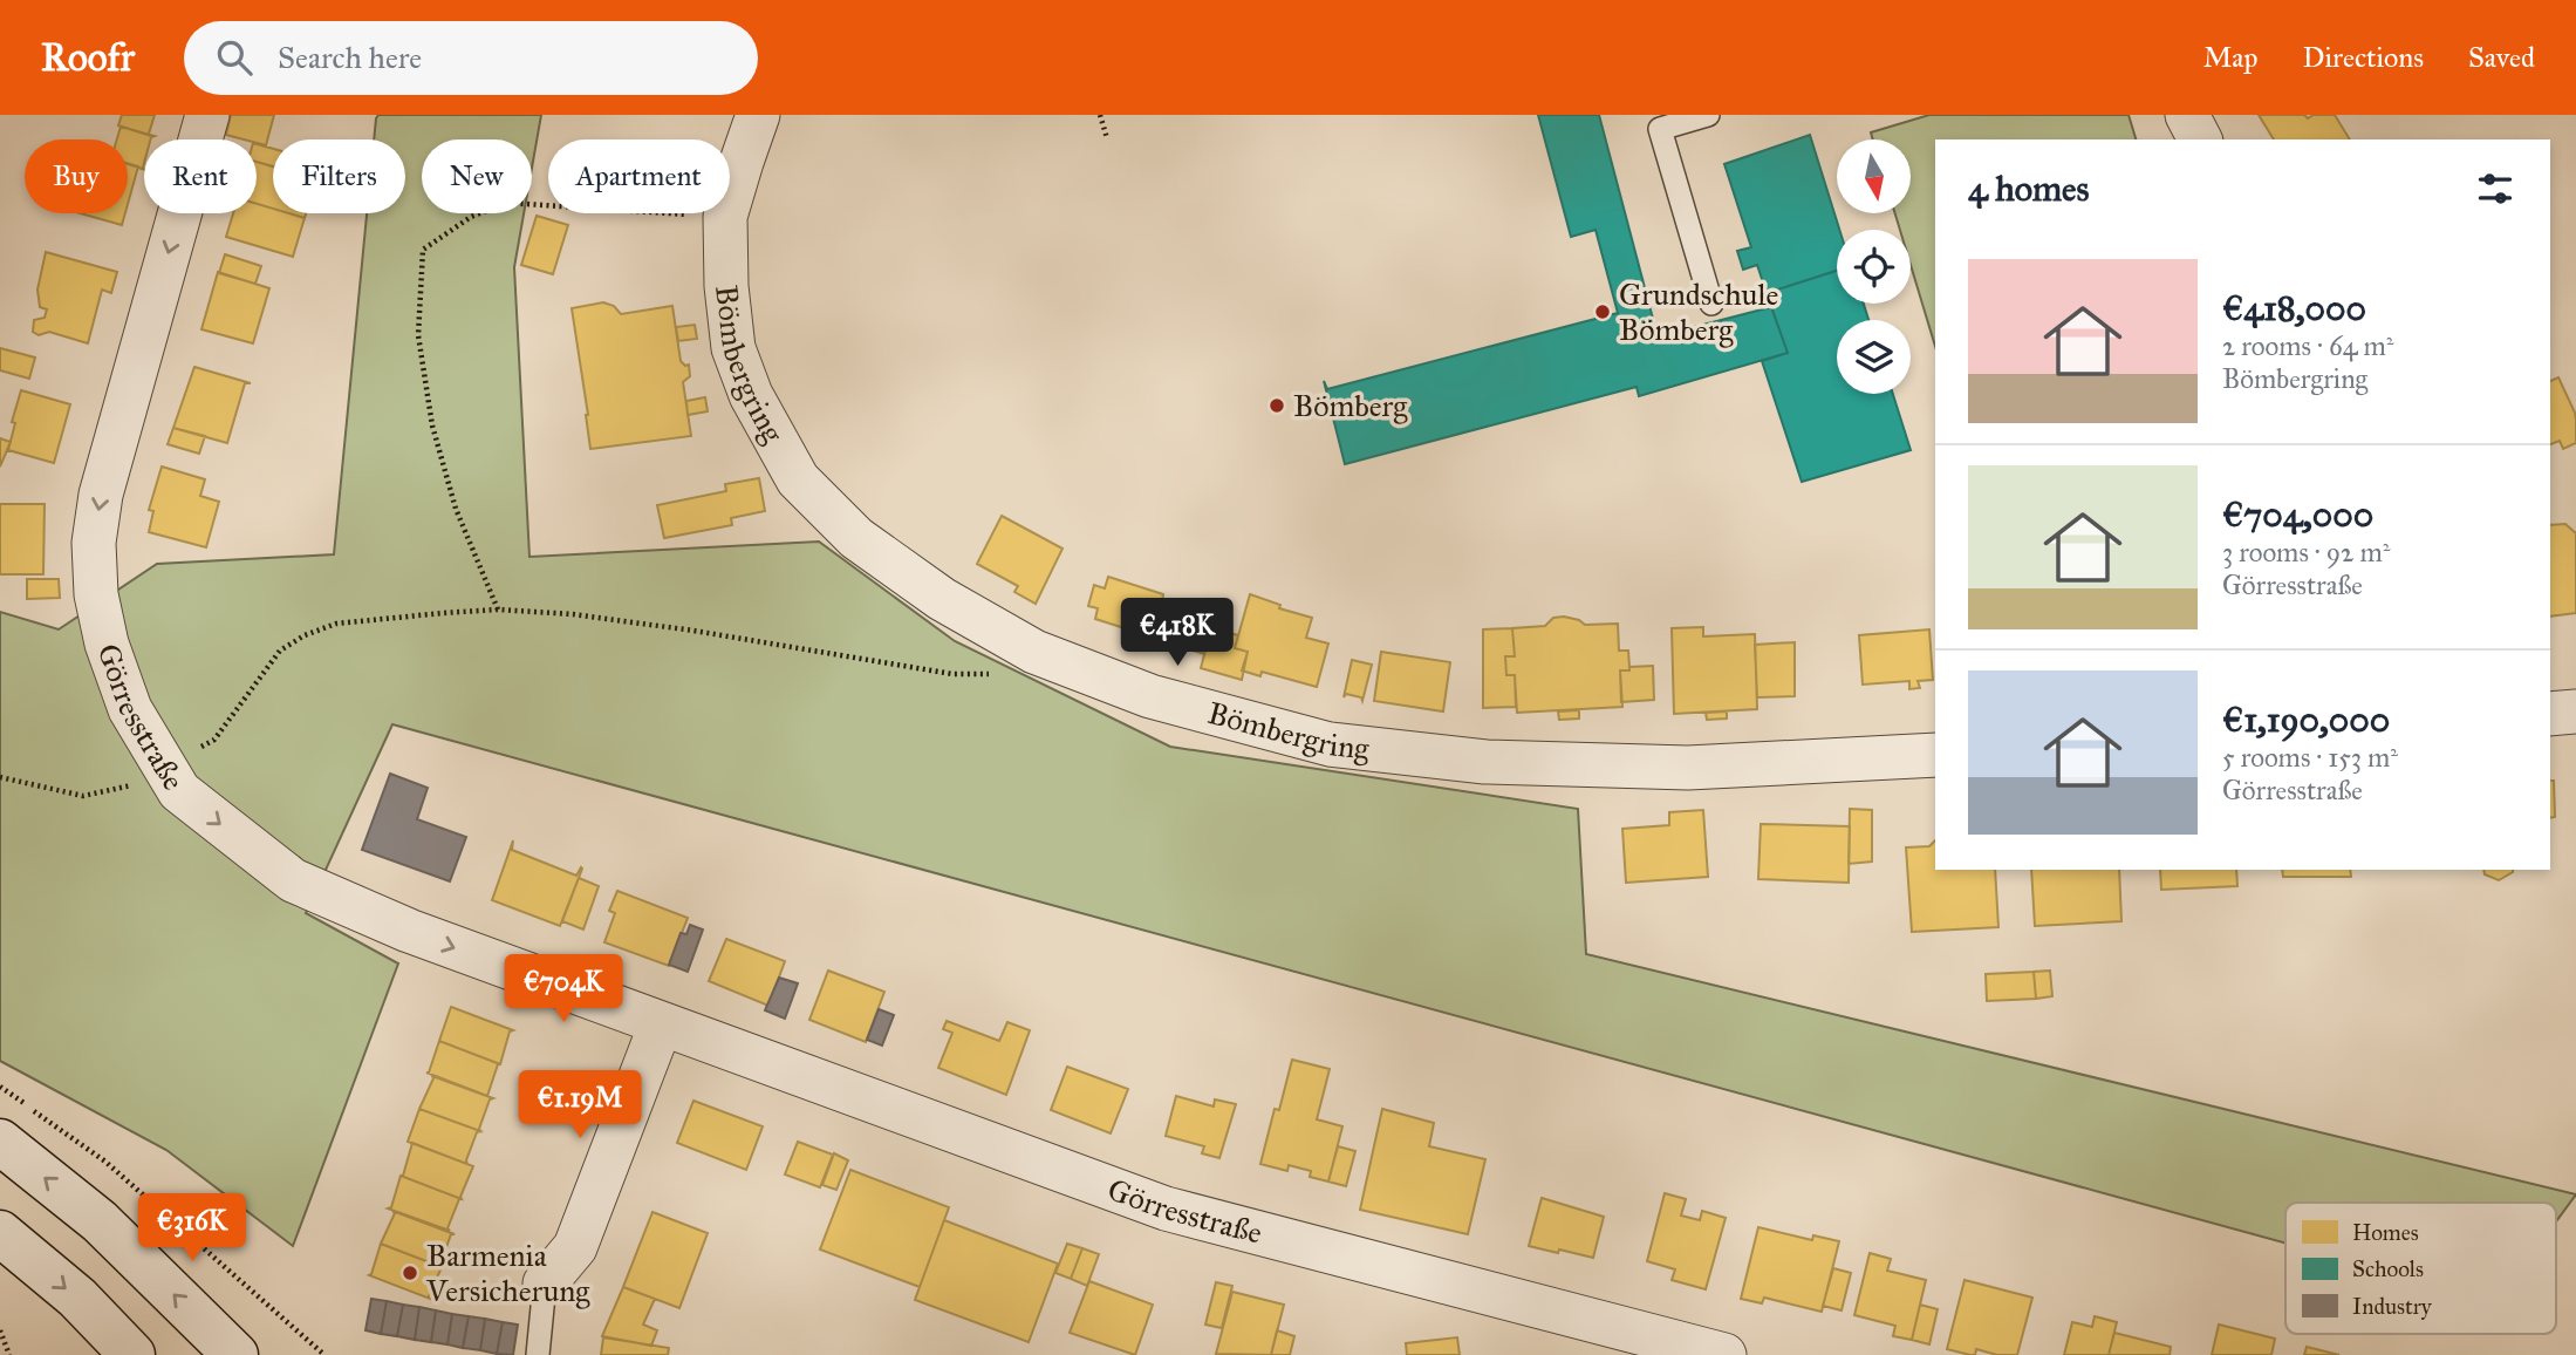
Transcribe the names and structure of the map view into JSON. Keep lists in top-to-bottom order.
{
  "streets": {
    "street": ["Bömbergring", "Görresstraße"]
  },
  "one_way": ["Görresstraße"],
  "places": ["Grundschule Bömberg", "Bömberg", "Barmenia Versicherung"],
  "legend": ["Homes", "Schools", "Industry"],
  "north": "bottom",
  "page": {
    "header": "Roofr",
    "search": "Search here",
    "nav": ["Map", "Directions", "Saved"],
    "chip": [
      "Buy",
      "Rent",
      "Filters",
      "New",
      "Apartment"
    ],
    "heading": "4 homes",
    "list": [
      {
        "name": "€418,000",
        "note": "2 rooms · 64 m² · Bömbergring"
      },
      {
        "name": "€704,000",
        "note": "3 rooms · 92 m² · Görresstraße"
      },
      {
        "name": "€1,190,000",
        "note": "5 rooms · 153 m² · Görresstraße"
      }
    ],
    "price": [
      "€418K",
      "€704K",
      "€1.19M",
      "€316K"
    ]
  }
}
